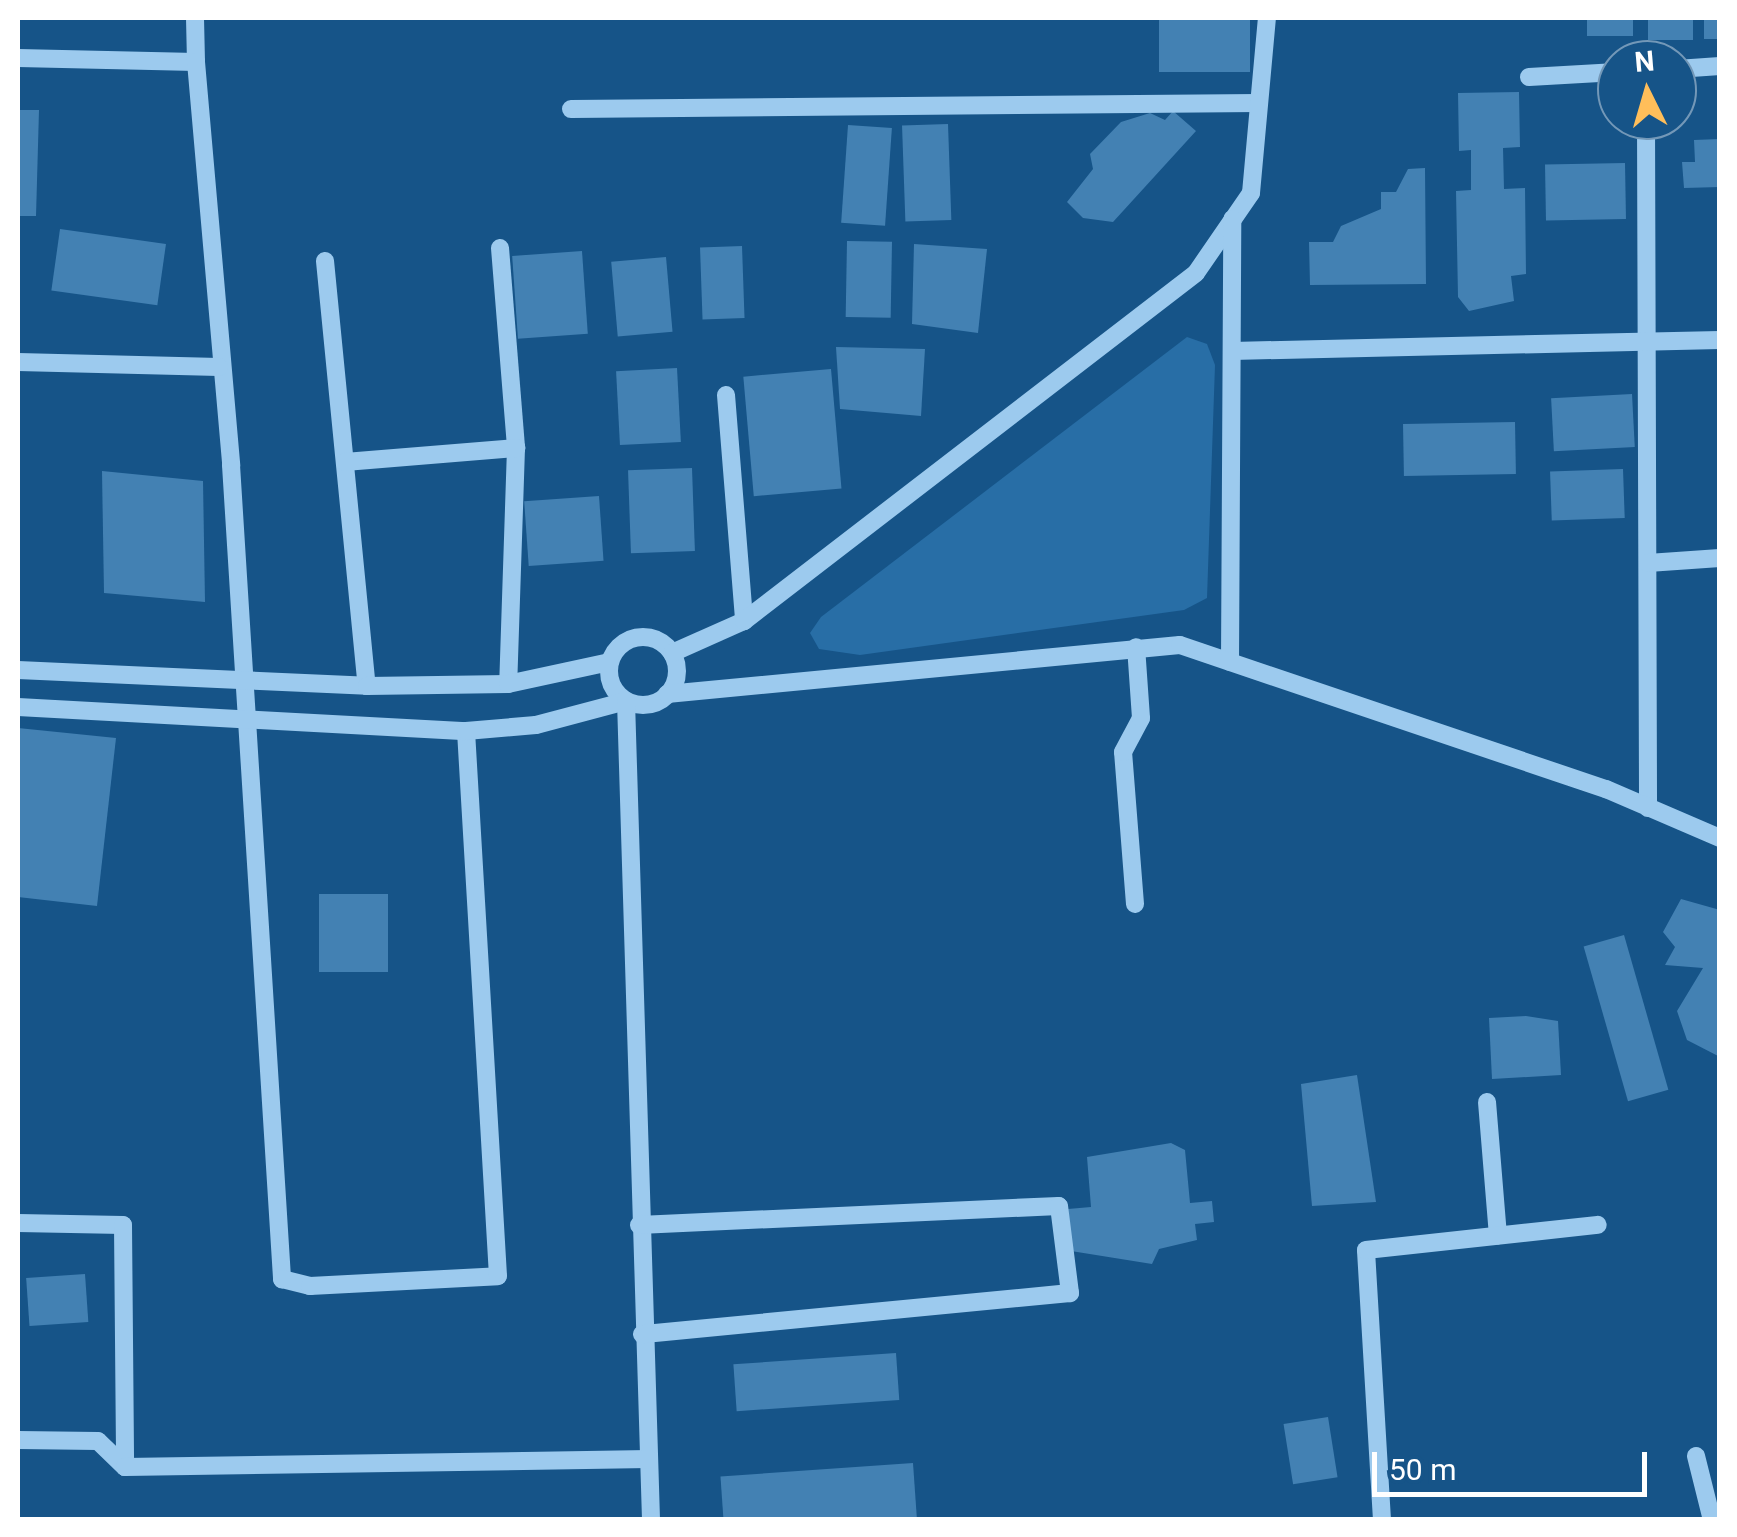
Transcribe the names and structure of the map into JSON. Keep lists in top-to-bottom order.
{
  "scale_bar": "50 m",
  "north": "top"
}
